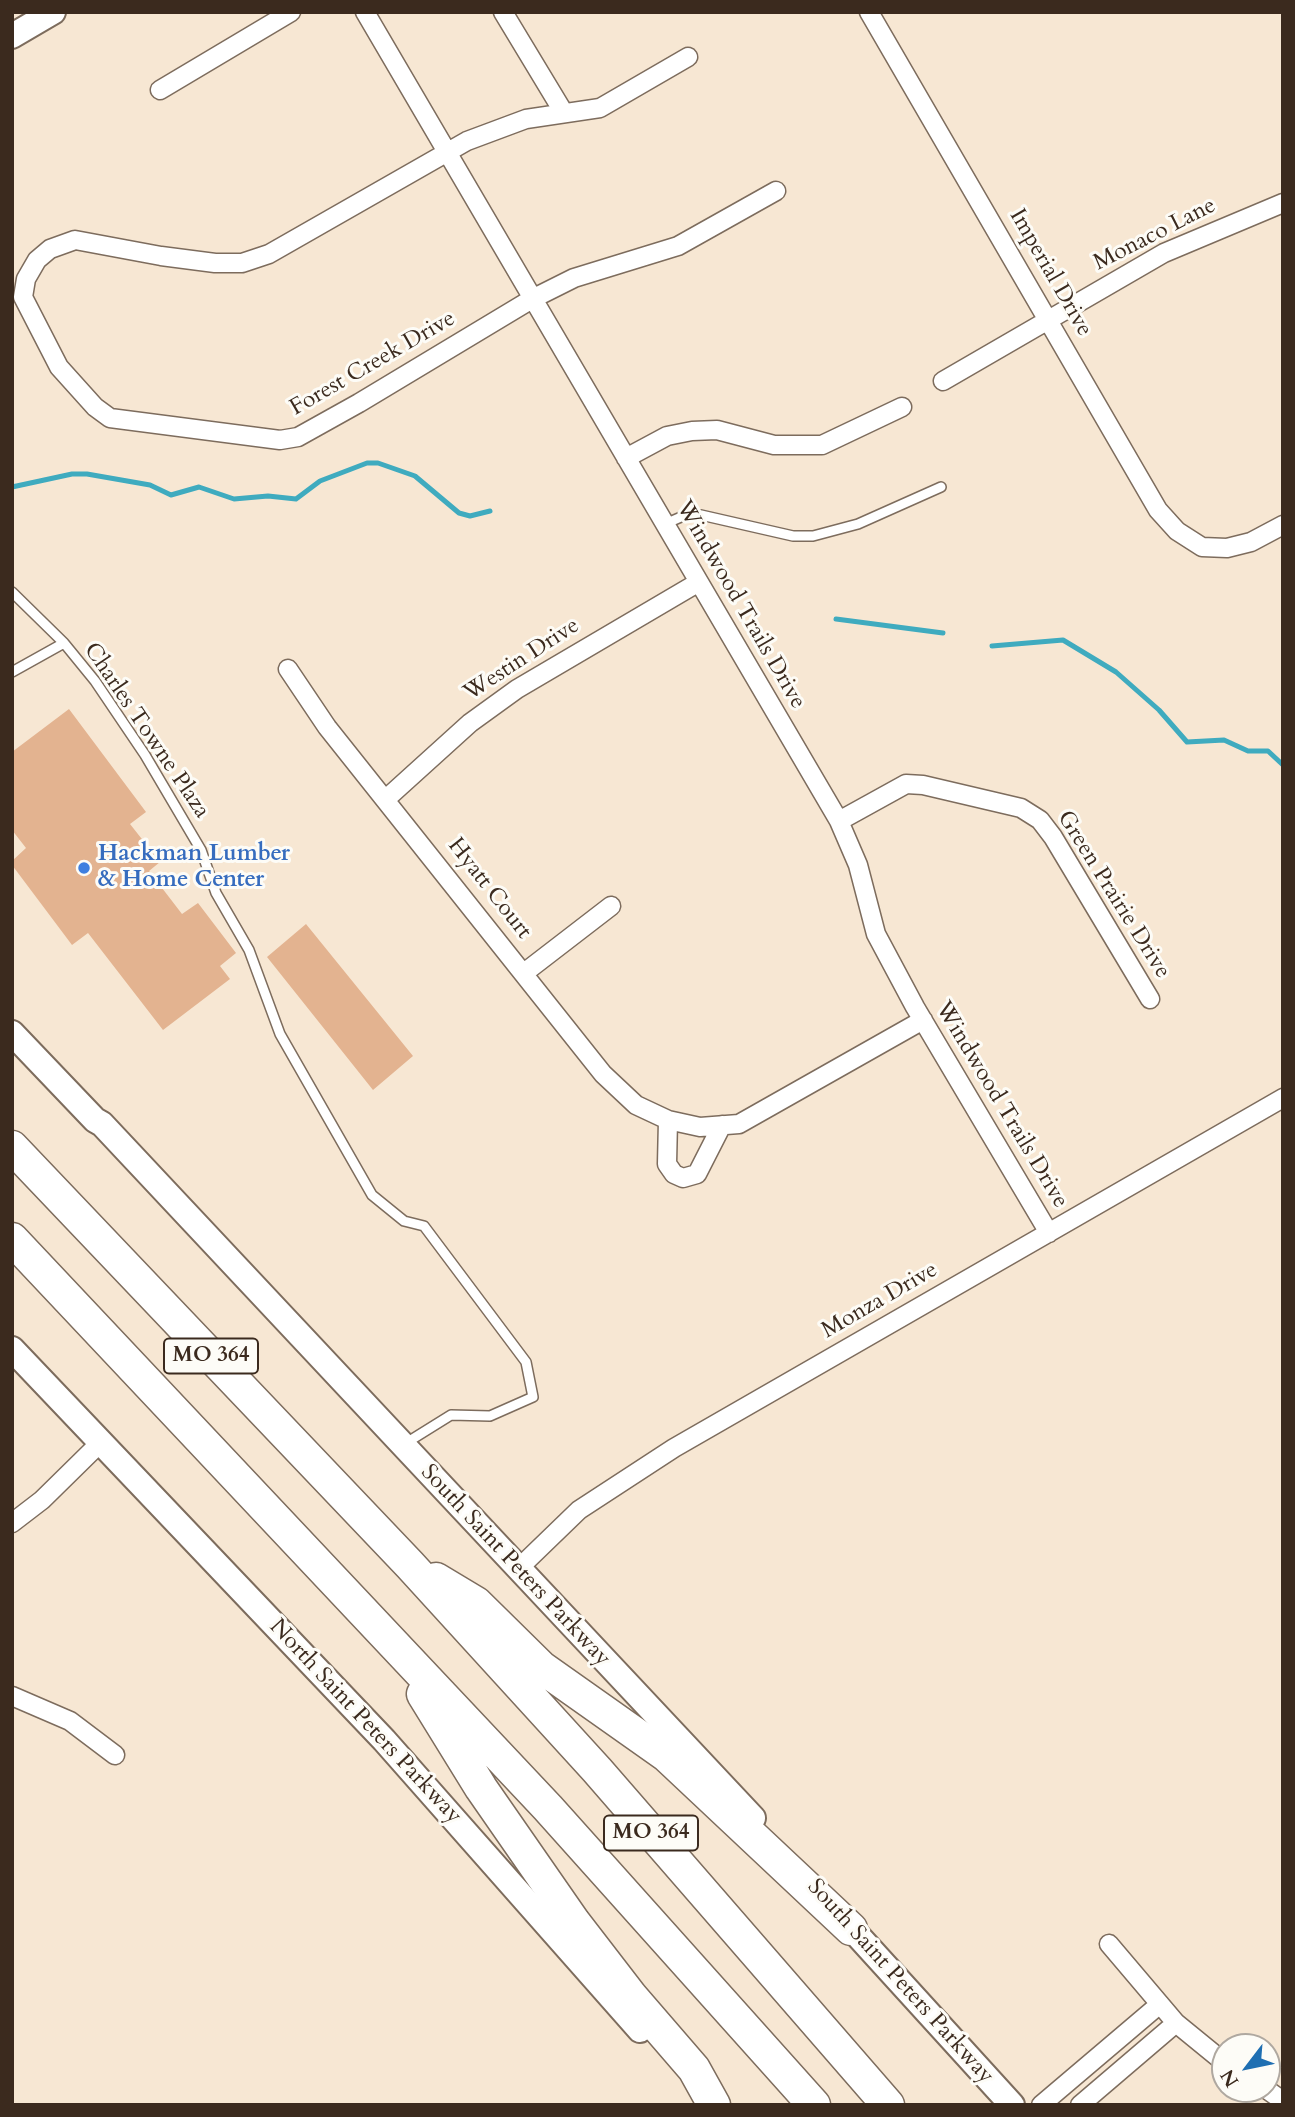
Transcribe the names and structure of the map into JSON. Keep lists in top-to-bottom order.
{
  "streets": {
    "highway": ["MO 364"],
    "main road": ["South Saint Peters Parkway", "North Saint Peters Parkway"],
    "street": [
      "Monaco Lane",
      "Imperial Drive",
      "Forest Creek Drive",
      "Windwood Trails Drive",
      "Westin Drive",
      "Hyatt Court",
      "Green Prairie Drive",
      "Monza Drive"
    ],
    "lane": ["Charles Towne Plaza"]
  },
  "crossings": [
    ["Monaco Lane", "Imperial Drive"],
    ["Forest Creek Drive", "Windwood Trails Drive"],
    ["Windwood Trails Drive", "Westin Drive"],
    ["Windwood Trails Drive", "Hyatt Court"],
    ["Windwood Trails Drive", "Green Prairie Drive"],
    ["Windwood Trails Drive", "Monza Drive"],
    ["Westin Drive", "Hyatt Court"],
    ["Charles Towne Plaza", "South Saint Peters Parkway"],
    ["Monza Drive", "South Saint Peters Parkway"]
  ],
  "places": ["Hackman Lumber & Home Center"],
  "north": "bottom left"
}
